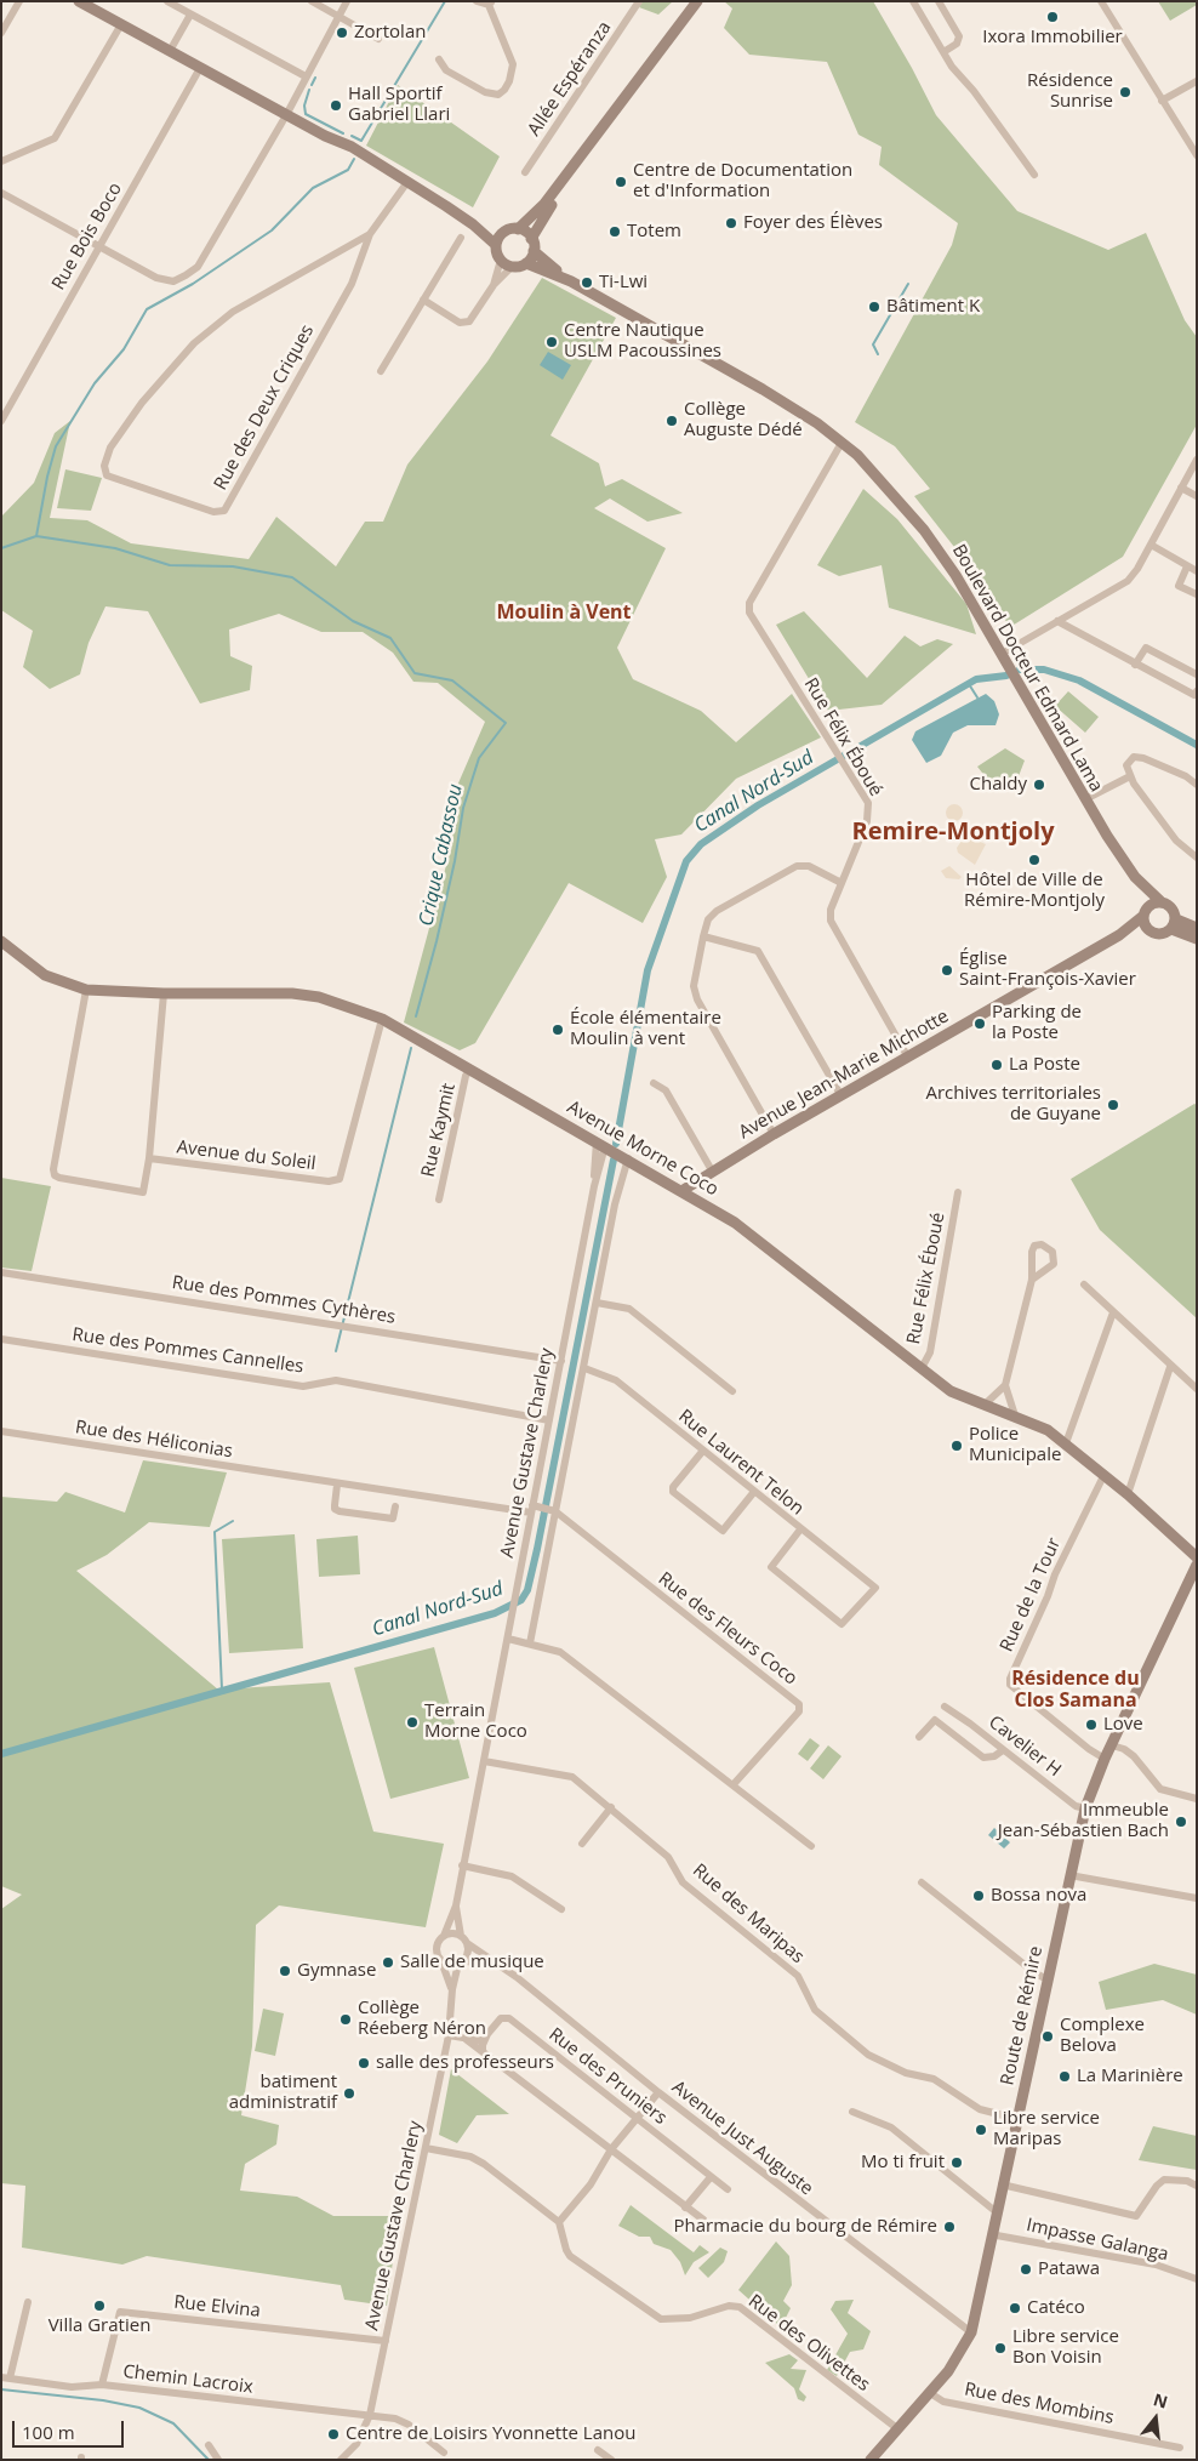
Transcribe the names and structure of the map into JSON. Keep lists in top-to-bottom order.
{
  "streets": {
    "street": [
      "Allée Espéranza",
      "Rue Bois Boco",
      "Rue des Deux Criques",
      "Boulevard Docteur Edmard Lama",
      "Rue Félix Éboué",
      "Avenue Jean-Marie Michotte",
      "Rue Kaymit",
      "Avenue Morne Coco",
      "Avenue du Soleil",
      "Rue des Pommes Cythères",
      "Rue des Pommes Cannelles",
      "Rue des Héliconias",
      "Avenue Gustave Charlery",
      "Rue Laurent Telon",
      "Rue de la Tour",
      "Rue des Fleurs Coco",
      "Cavelier H",
      "Rue des Maripas",
      "Route de Rémire",
      "Rue des Pruniers",
      "Avenue Just Auguste",
      "Impasse Galanga",
      "Rue Elvina",
      "Rue des Olivettes",
      "Chemin Lacroix",
      "Rue des Mombins"
    ]
  },
  "crossings": [
    ["Boulevard Docteur Edmard Lama", "Rue Félix Éboué"],
    ["Boulevard Docteur Edmard Lama", "Avenue Jean-Marie Michotte"],
    ["Rue Félix Éboué", "Avenue Jean-Marie Michotte"],
    ["Rue Félix Éboué", "Avenue Morne Coco"],
    ["Avenue Jean-Marie Michotte", "Avenue Morne Coco"],
    ["Rue Kaymit", "Avenue Morne Coco"],
    ["Avenue Morne Coco", "Avenue du Soleil"],
    ["Avenue Morne Coco", "Avenue Gustave Charlery"],
    ["Avenue Morne Coco", "Rue de la Tour"],
    ["Rue des Pommes Cythères", "Avenue Gustave Charlery"],
    ["Rue des Pommes Cannelles", "Avenue Gustave Charlery"],
    ["Rue des Héliconias", "Avenue Gustave Charlery"],
    ["Rue des Héliconias", "Rue des Fleurs Coco"],
    ["Avenue Gustave Charlery", "Rue Laurent Telon"],
    ["Avenue Gustave Charlery", "Rue des Fleurs Coco"],
    ["Avenue Gustave Charlery", "Rue des Maripas"],
    ["Avenue Gustave Charlery", "Rue des Pruniers"],
    ["Avenue Gustave Charlery", "Avenue Just Auguste"],
    ["Avenue Gustave Charlery", "Rue Elvina"],
    ["Avenue Gustave Charlery", "Chemin Lacroix"],
    ["Rue de la Tour", "Route de Rémire"],
    ["Cavelier H", "Route de Rémire"],
    ["Rue des Maripas", "Route de Rémire"],
    ["Route de Rémire", "Avenue Just Auguste"],
    ["Route de Rémire", "Impasse Galanga"],
    ["Route de Rémire", "Rue des Olivettes"],
    ["Route de Rémire", "Rue des Mombins"],
    ["Rue Elvina", "Chemin Lacroix"]
  ],
  "districts": ["Moulin à Vent", "Remire-Montjoly", "Résidence du Clos Samana"],
  "water": ["Canal Nord-Sud", "Crique Cabassou"],
  "places": [
    "Ixora Immobilier",
    "Zortolan",
    "Résidence Sunrise",
    "Hall Sportif Gabriel Llari",
    "Centre de Documentation et d'Information",
    "Foyer des Élèves",
    "Totem",
    "Ti-Lwi",
    "Bâtiment K",
    "Centre Nautique USLM Pacoussines",
    "Collège Auguste Dédé",
    "Chaldy",
    "Hôtel de Ville de Rémire-Montjoly",
    "Église Saint-François-Xavier",
    "Parking de la Poste",
    "École élémentaire Moulin à vent",
    "La Poste",
    "Archives territoriales de Guyane",
    "Police Municipale",
    "Terrain Morne Coco",
    "Love",
    "Immeuble Jean-Sébastien Bach",
    "Bossa nova",
    "Salle de musique",
    "Gymnase",
    "Collège Réeberg Néron",
    "Complexe Belova",
    "salle des professeurs",
    "La Marinière",
    "batiment administratif",
    "Libre service Maripas",
    "Mo ti fruit",
    "Pharmacie du bourg de Rémire",
    "Patawa",
    "Villa Gratien",
    "Catéco",
    "Libre service Bon Voisin",
    "Centre de Loisirs Yvonnette Lanou"
  ],
  "scale_bar": "100 m",
  "north": "top"
}
